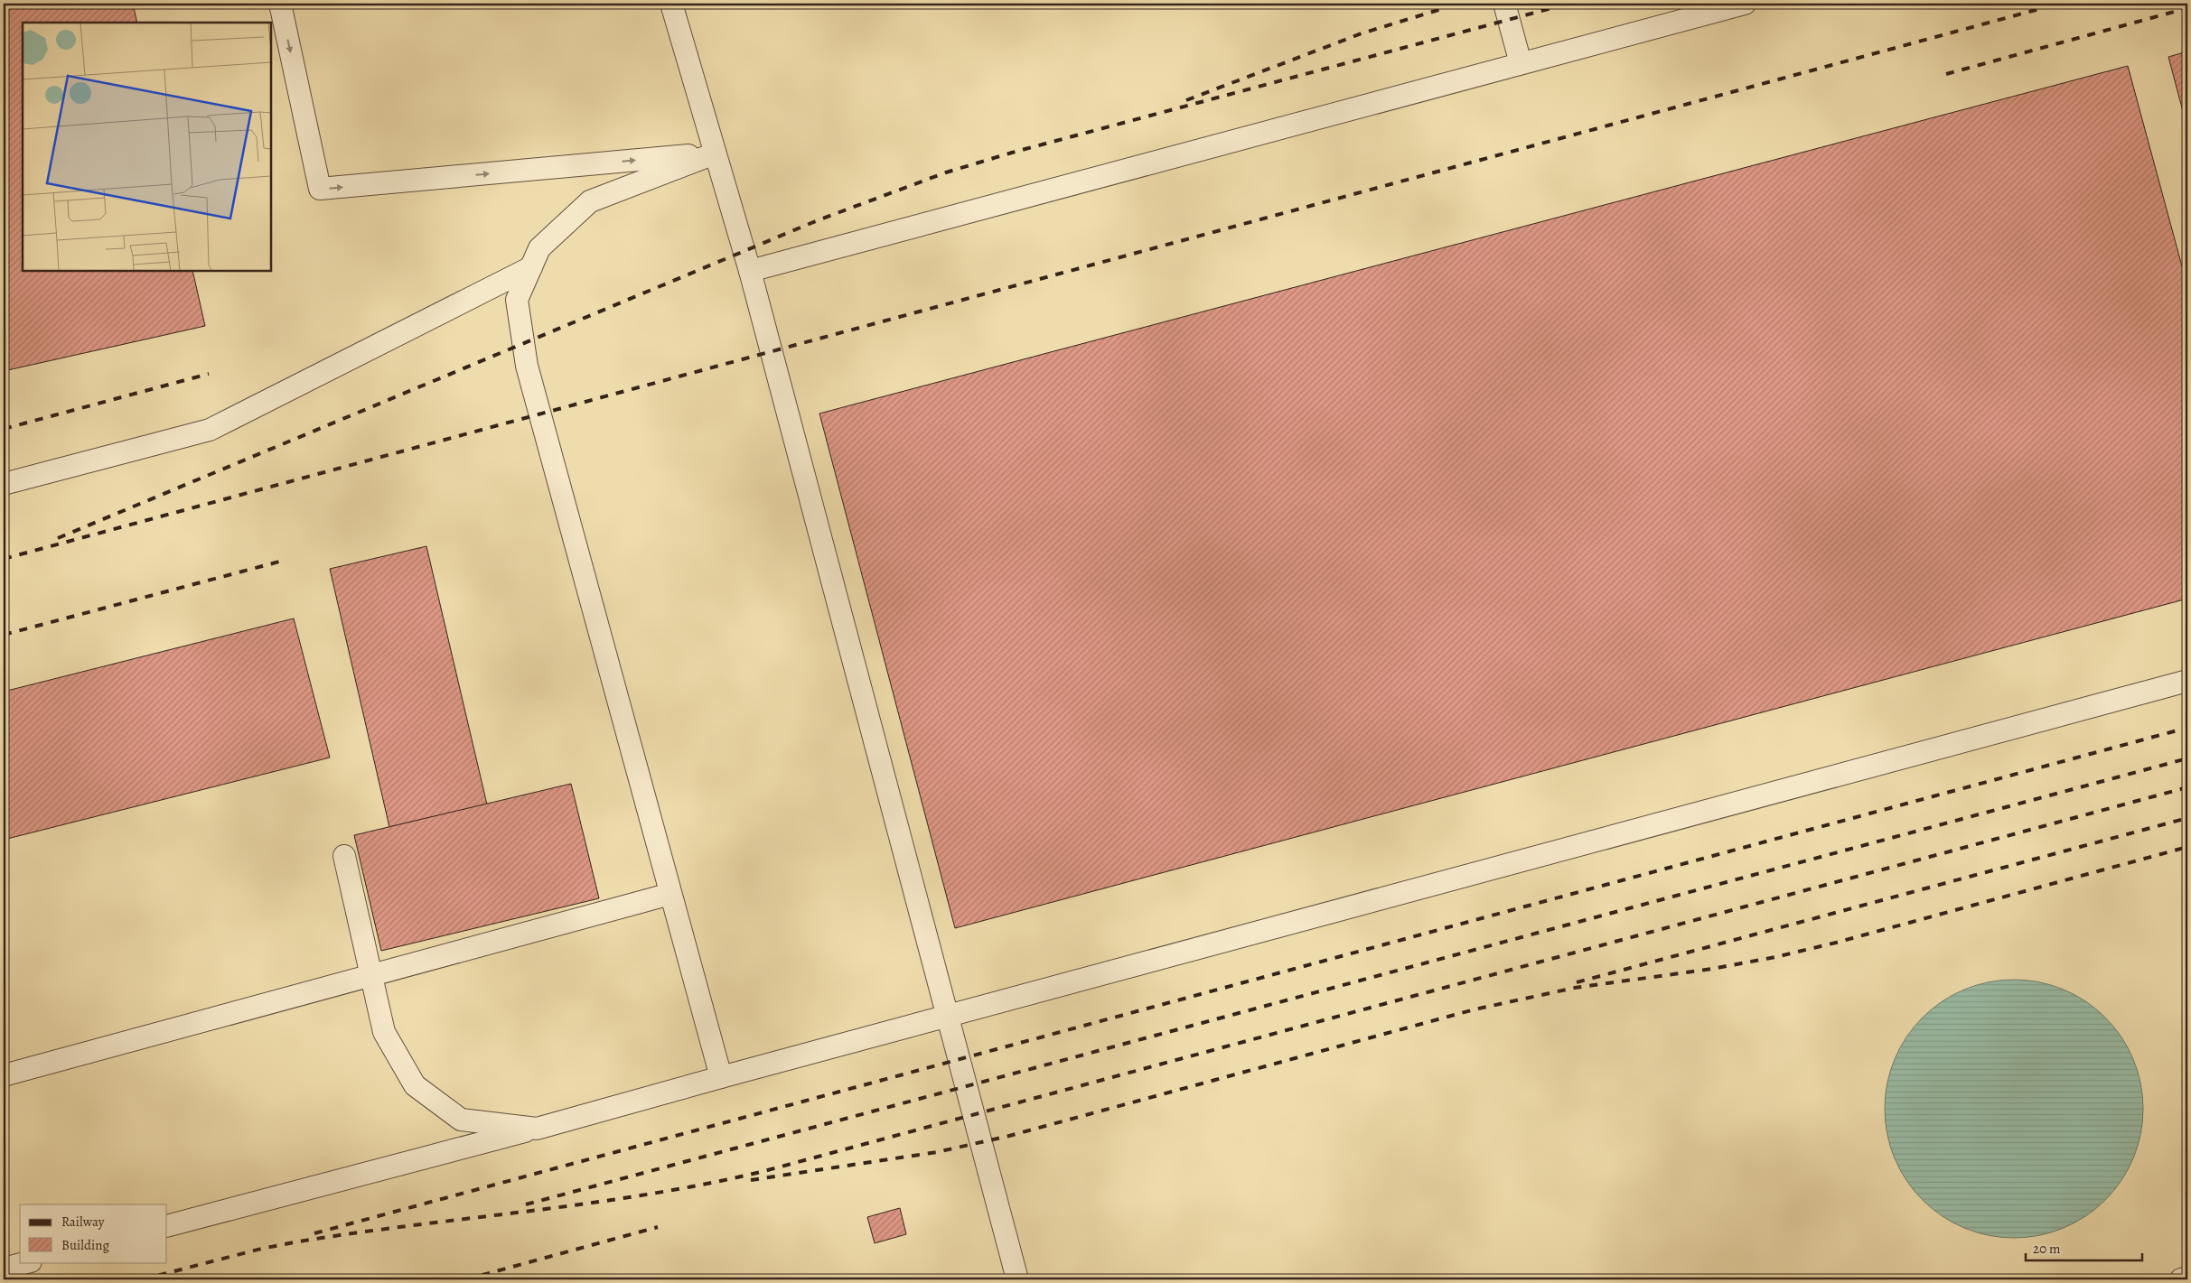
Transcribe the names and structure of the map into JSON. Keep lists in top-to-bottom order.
{
  "legend": ["Railway", "Building"],
  "scale_bar": "20 m"
}
